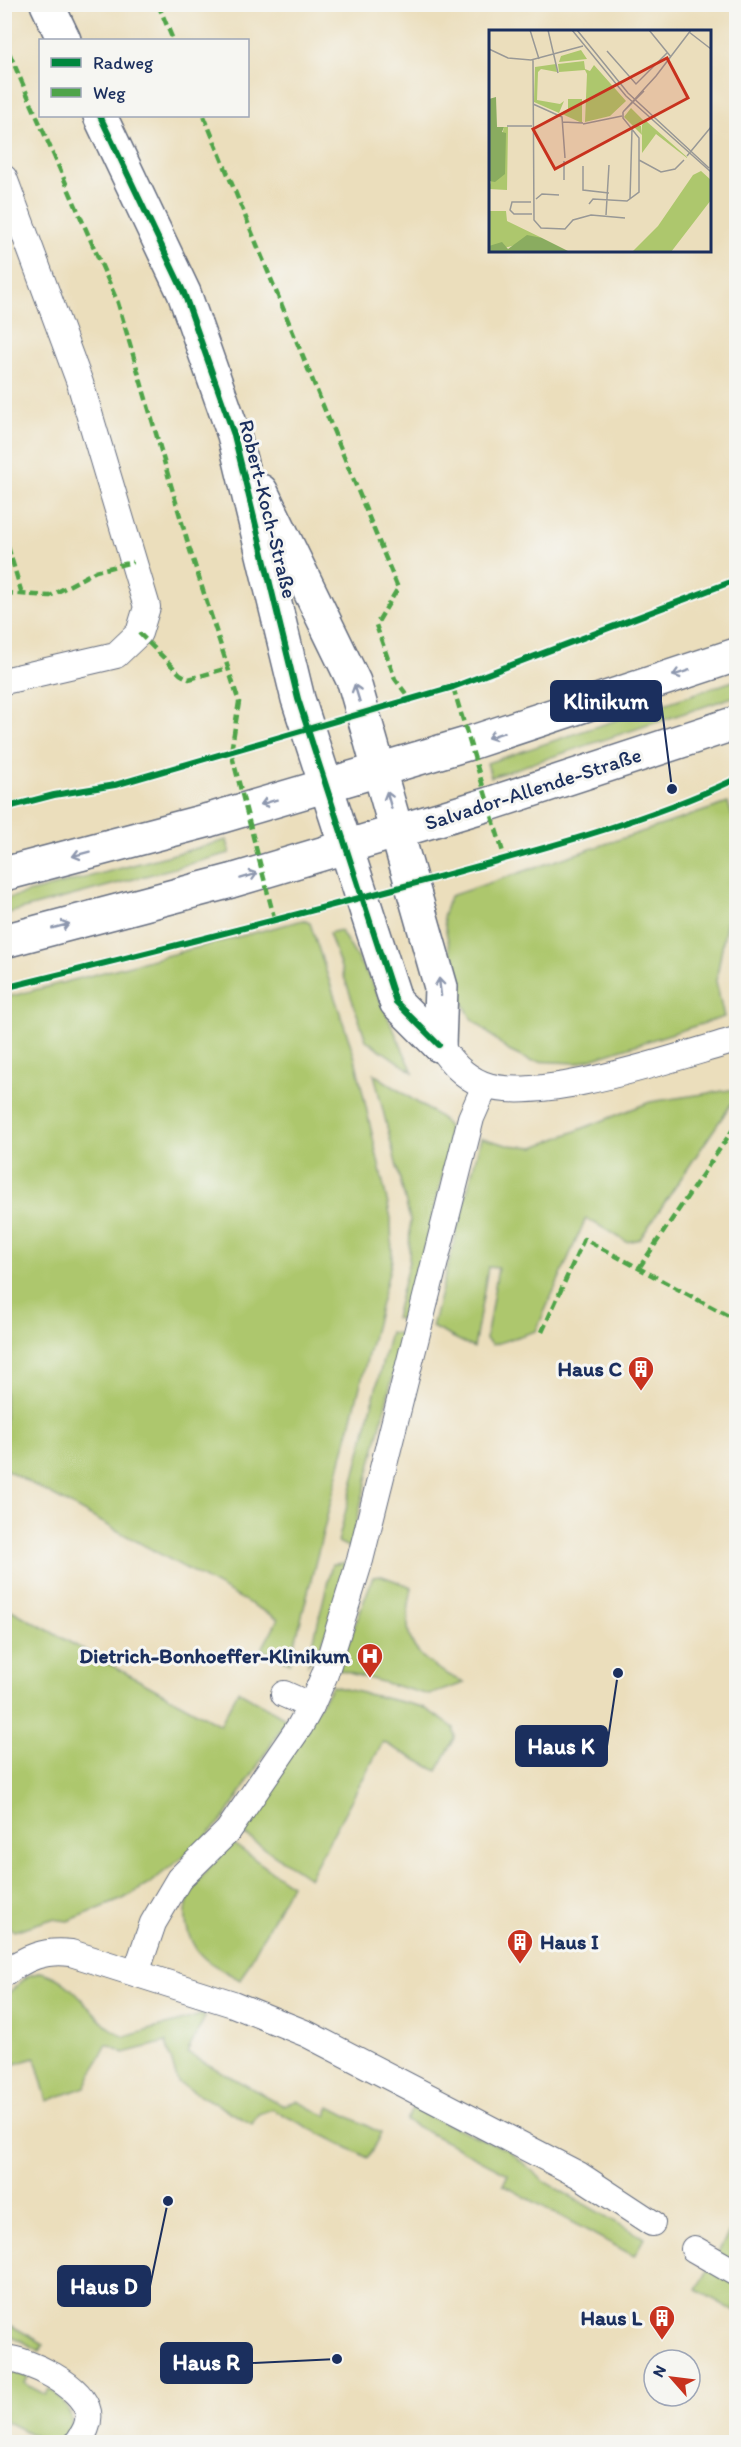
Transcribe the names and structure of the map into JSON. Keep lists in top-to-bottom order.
{
  "streets": {
    "street": ["Robert-Koch-Straße", "Salvador-Allende-Straße"]
  },
  "crossings": [
    ["Robert-Koch-Straße", "Salvador-Allende-Straße"]
  ],
  "places": {
    "other": [
      "Klinikum",
      "Haus K",
      "Haus D",
      "Haus R"
    ],
    "building": ["Haus C", "Haus I", "Haus L"],
    "hospital": ["Dietrich-Bonhoeffer-Klinikum"]
  },
  "legend": ["Radweg", "Weg"],
  "north": "top left"
}
